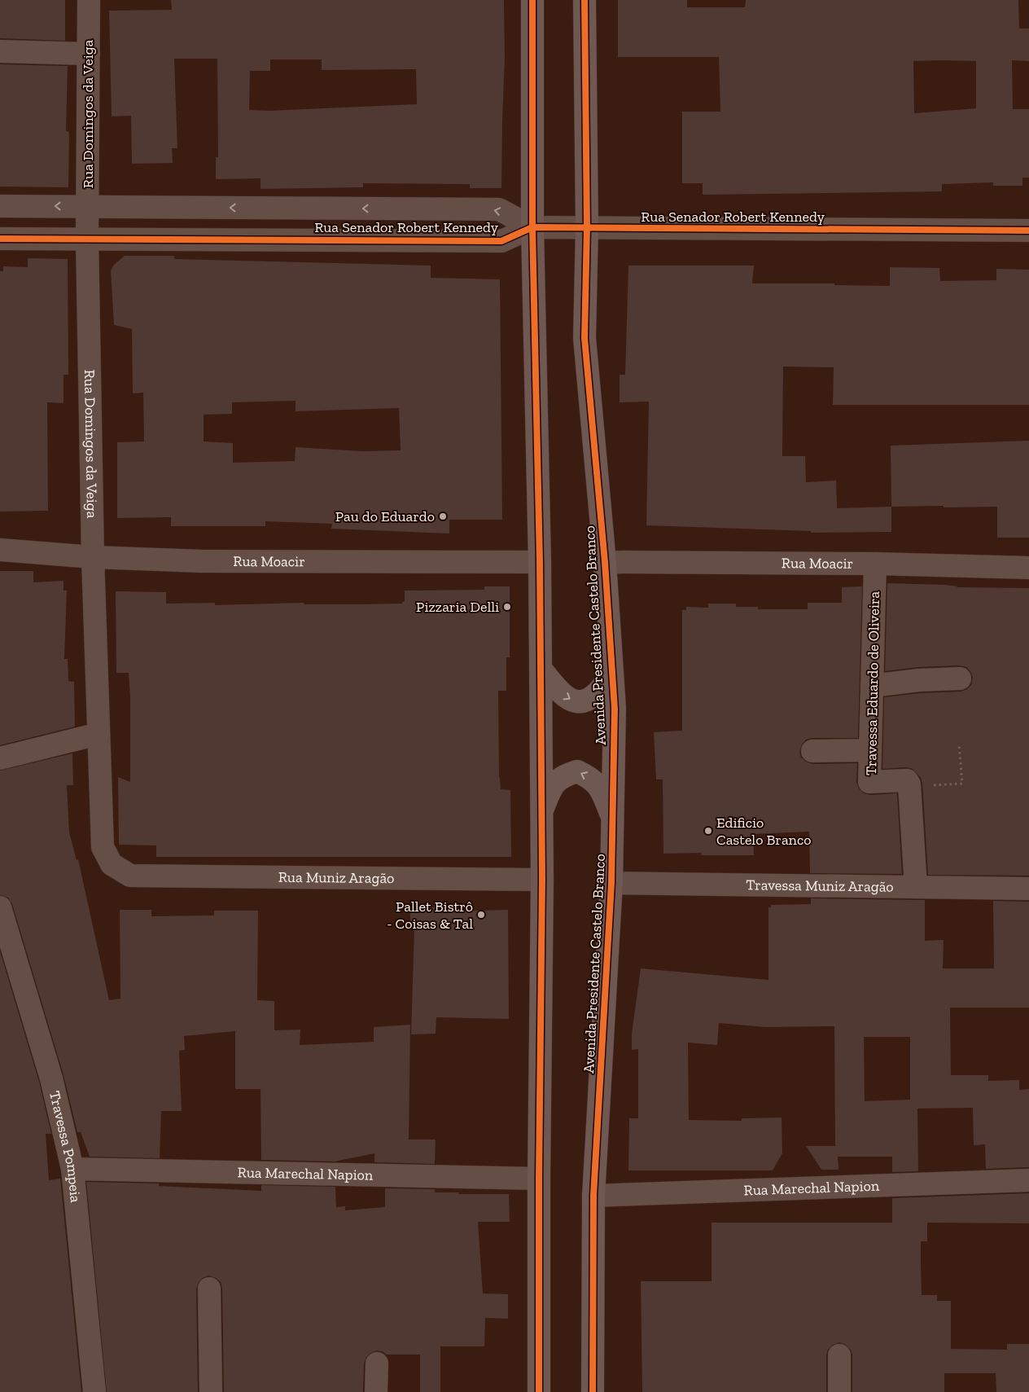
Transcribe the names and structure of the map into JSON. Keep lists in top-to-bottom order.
{
  "streets": {
    "main road": ["Avenida Presidente Castelo Branco"],
    "street": [
      "Rua Domingos da Veiga",
      "Rua Senador Robert Kennedy",
      "Rua Moacir",
      "Travessa Eduardo de Oliveira",
      "Rua Muniz Aragão",
      "Travessa Muniz Aragão",
      "Travessa Pompeia",
      "Rua Marechal Napion"
    ]
  },
  "crossings": [
    ["Rua Domingos da Veiga", "Rua Senador Robert Kennedy"],
    ["Rua Domingos da Veiga", "Rua Moacir"],
    ["Rua Domingos da Veiga", "Rua Muniz Aragão"],
    ["Rua Senador Robert Kennedy", "Avenida Presidente Castelo Branco"],
    ["Rua Moacir", "Avenida Presidente Castelo Branco"],
    ["Rua Moacir", "Travessa Eduardo de Oliveira"],
    ["Avenida Presidente Castelo Branco", "Travessa Muniz Aragão"],
    ["Avenida Presidente Castelo Branco", "Rua Marechal Napion"],
    ["Travessa Pompeia", "Rua Marechal Napion"]
  ],
  "places": [
    "Pau do Eduardo",
    "Pizzaria Delli",
    "Edificio Castelo Branco",
    "Pallet Bistrô - Coisas & Tal"
  ]
}
